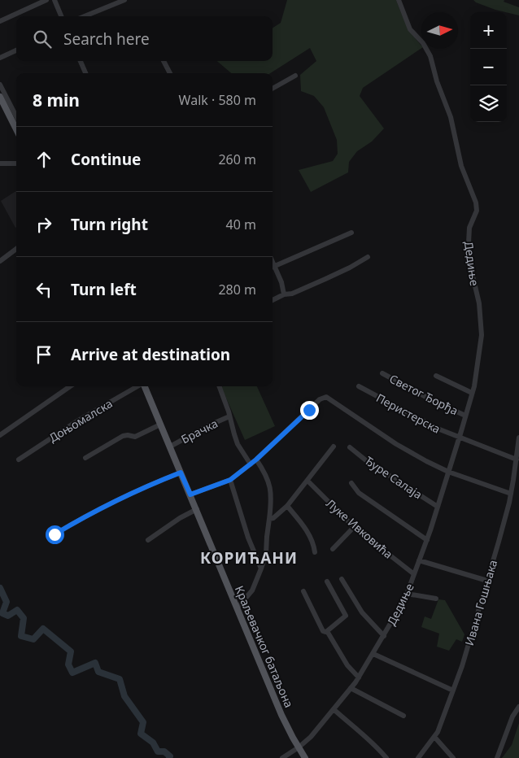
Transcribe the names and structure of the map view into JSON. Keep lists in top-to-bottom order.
{
  "streets": {
    "main road": ["Краљевачког батаљона"],
    "street": [
      "Дедиње",
      "Светог Ђорђа",
      "Перистерска",
      "Доњомалска",
      "Брачка",
      "Ђуре Салаја",
      "Луке Ивковића",
      "Ивана Гошњака"
    ]
  },
  "crossings": [
    ["Дедиње", "Светог Ђорђа"],
    ["Дедиње", "Перистерска"],
    ["Дедиње", "Ђуре Салаја"],
    ["Дедиње", "Луке Ивковића"],
    ["Дедиње", "Краљевачког батаљона"],
    ["Брачка", "Краљевачког батаљона"]
  ],
  "districts": ["КОРИЋАНИ"],
  "north": "right",
  "page": {
    "map_buttons": ["+", "−"],
    "search": "Search here",
    "heading": ["8 min", "Walk · 580 m"],
    "list": [
      ["Continue", "260 m"],
      ["Turn right", "40 m"],
      ["Turn left", "280 m"],
      "Arrive at destination"
    ]
  }
}
